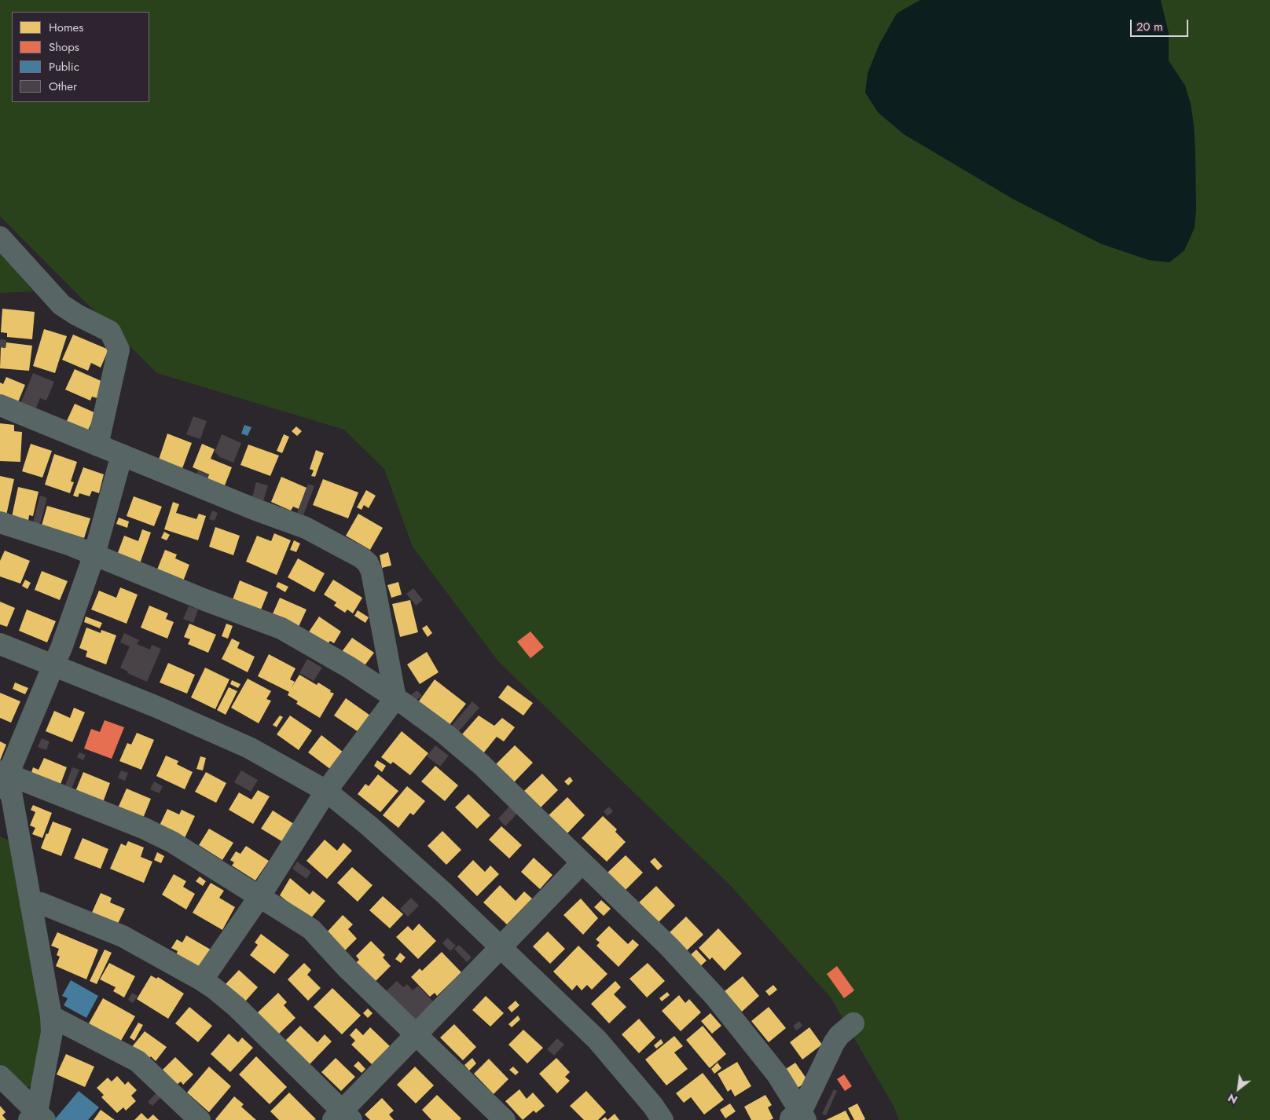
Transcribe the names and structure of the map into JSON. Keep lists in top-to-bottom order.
{
  "legend": [
    "Homes",
    "Shops",
    "Public",
    "Other"
  ],
  "scale_bar": "20 m",
  "north": "bottom left"
}
